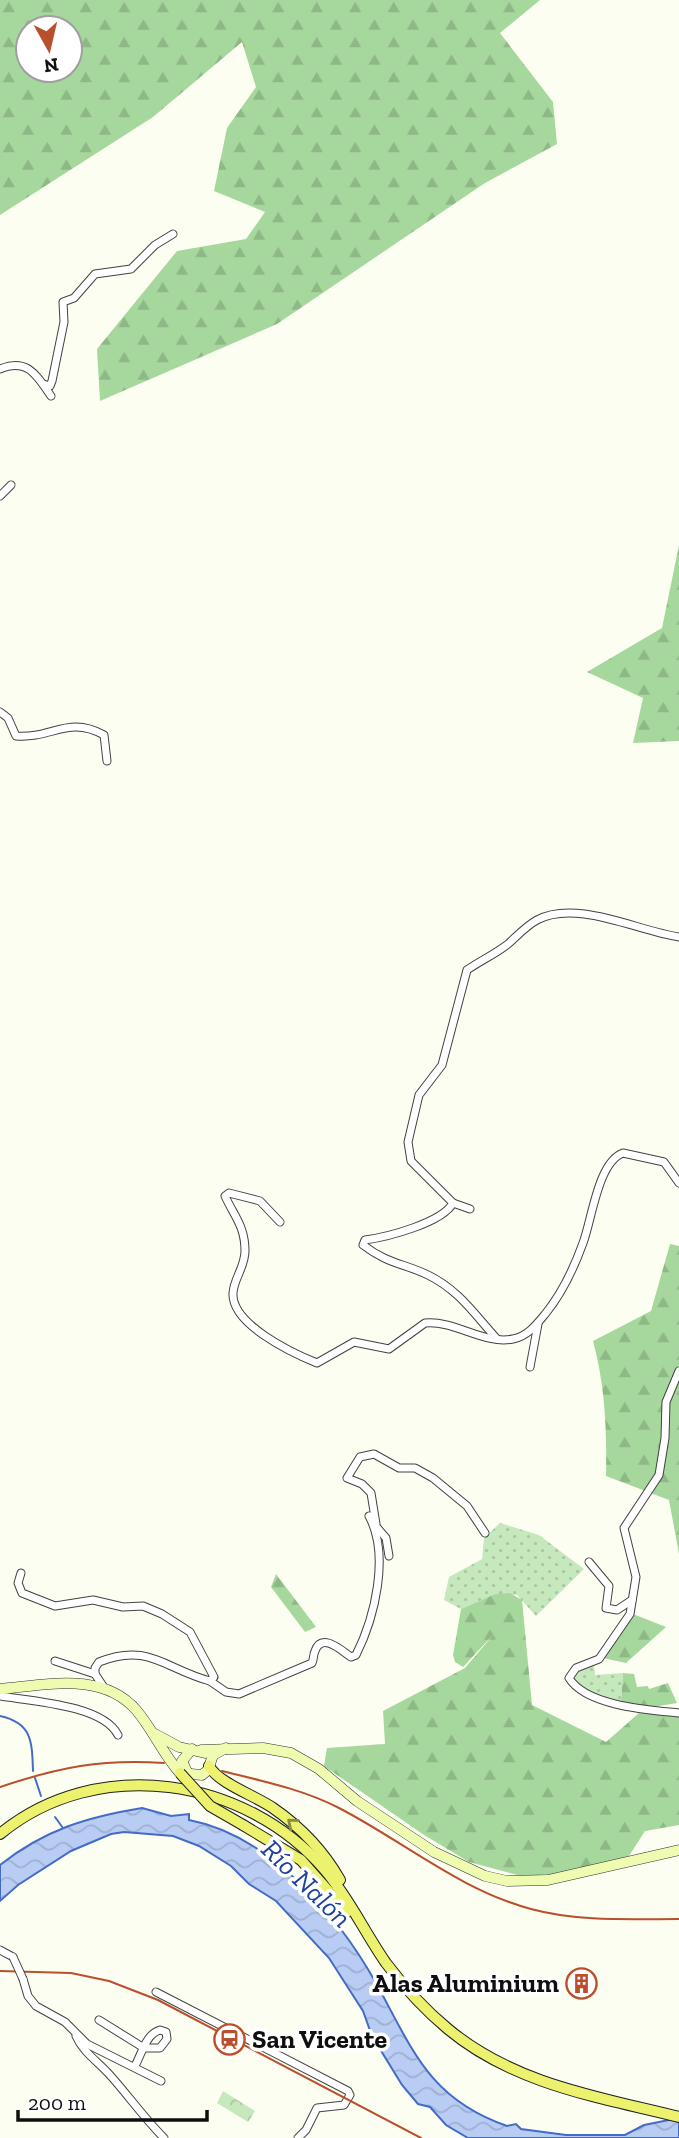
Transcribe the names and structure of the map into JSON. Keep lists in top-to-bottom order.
{
  "water": ["Río Nalón"],
  "places": {
    "building": ["Alas Aluminium"],
    "station": ["San Vicente"]
  },
  "scale_bar": "200 m",
  "north": "bottom"
}
